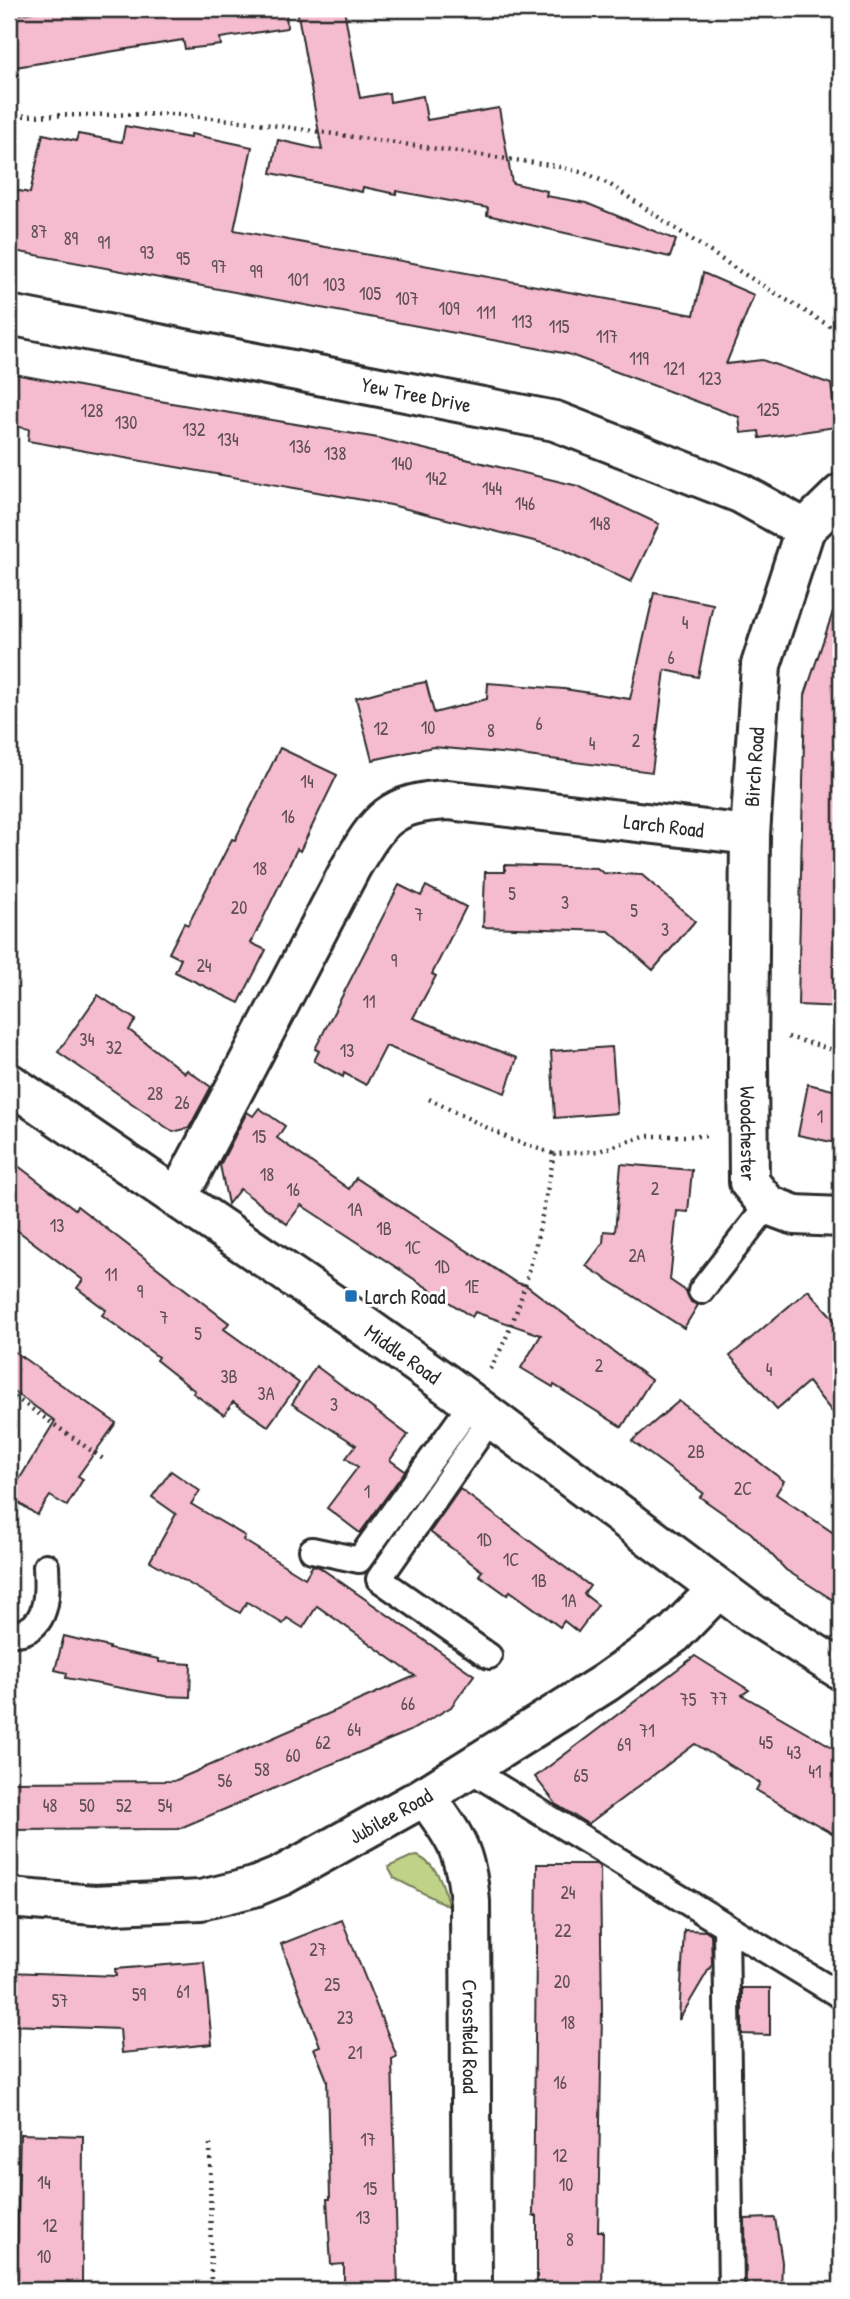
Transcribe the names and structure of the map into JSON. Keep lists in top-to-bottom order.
{
  "streets": {
    "street": [
      "Yew Tree Drive",
      "Birch Road",
      "Larch Road",
      "Woodchester",
      "Middle Road",
      "Jubilee Road",
      "Crossfield Road"
    ]
  },
  "crossings": [
    ["Yew Tree Drive", "Birch Road"],
    ["Birch Road", "Larch Road"],
    ["Birch Road", "Woodchester"],
    ["Larch Road", "Middle Road"],
    ["Middle Road", "Jubilee Road"],
    ["Jubilee Road", "Crossfield Road"]
  ],
  "places": {
    "transit": ["Larch Road"]
  },
  "house_numbers": [
    "87",
    "89",
    "91",
    "93",
    "95",
    "97",
    "99",
    "101",
    "103",
    "105",
    "107",
    "109",
    "111",
    "113",
    "115",
    "117",
    "119",
    "121",
    "123",
    "125",
    "128",
    "130",
    "132",
    "134",
    "136",
    "138",
    "140",
    "142",
    "144",
    "146",
    "148",
    "4",
    "6",
    "6",
    "10",
    "12",
    "8",
    "2",
    "4",
    "14",
    "16",
    "18",
    "5",
    "3",
    "20",
    "5",
    "7",
    "3",
    "9",
    "24",
    "11",
    "34",
    "32",
    "13",
    "28",
    "26",
    "1",
    "15",
    "18",
    "2",
    "16",
    "1A",
    "13",
    "1B",
    "1C",
    "2A",
    "1D",
    "11",
    "1E",
    "9",
    "7",
    "5",
    "2",
    "4",
    "3B",
    "3A",
    "3",
    "2B",
    "2C",
    "1",
    "1D",
    "1C",
    "1B",
    "1A",
    "77",
    "75",
    "66",
    "64",
    "71",
    "62",
    "45",
    "69",
    "43",
    "60",
    "58",
    "41",
    "65",
    "56",
    "48",
    "50",
    "52",
    "54",
    "24",
    "22",
    "27",
    "20",
    "25",
    "61",
    "59",
    "57",
    "23",
    "18",
    "21",
    "16",
    "17",
    "12",
    "14",
    "10",
    "15",
    "13",
    "12",
    "8",
    "10"
  ]
}
